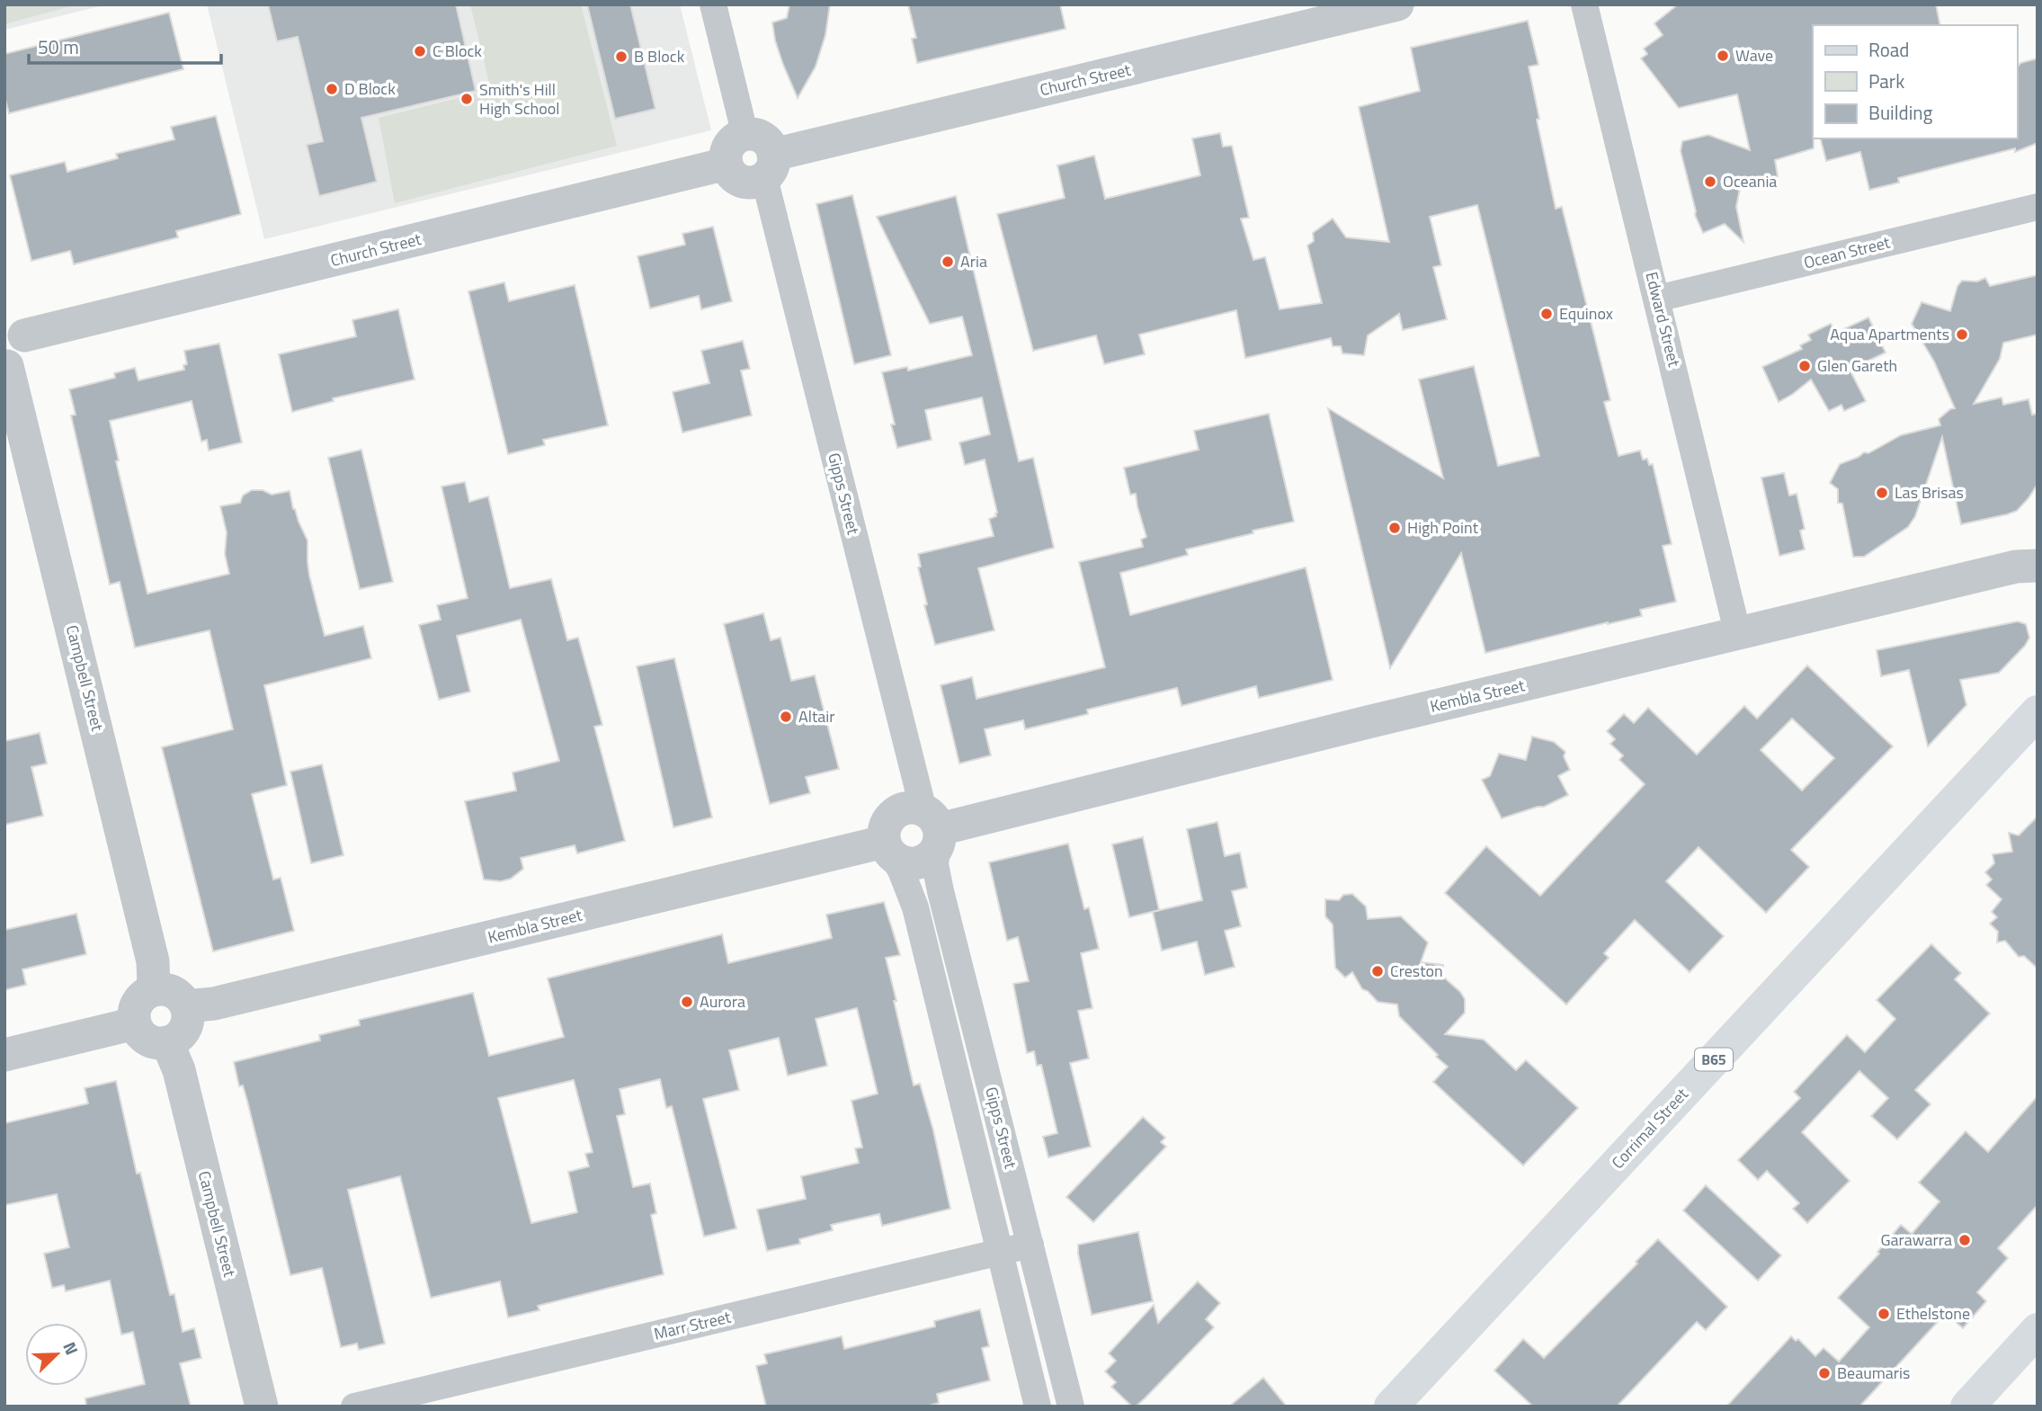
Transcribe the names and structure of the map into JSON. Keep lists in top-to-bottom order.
{
  "streets": {
    "main road": ["B65", "Corrimal Street"],
    "street": [
      "Church Street",
      "Ocean Street",
      "Edward Street",
      "Gipps Street",
      "Campbell Street",
      "Kembla Street",
      "Marr Street"
    ]
  },
  "crossings": [
    ["Church Street", "Gipps Street"],
    ["Ocean Street", "Edward Street"],
    ["Edward Street", "Kembla Street"],
    ["Gipps Street", "Kembla Street"],
    ["Gipps Street", "Marr Street"],
    ["Campbell Street", "Kembla Street"]
  ],
  "places": [
    "C Block",
    "Wave",
    "B Block",
    "D Block",
    "Smith's Hill High School",
    "Oceania",
    "Aria",
    "Equinox",
    "Aqua Apartments",
    "Glen Gareth",
    "Las Brisas",
    "High Point",
    "Altair",
    "Creston",
    "Aurora",
    "Garawarra",
    "Ethelstone",
    "Beaumaris"
  ],
  "legend": ["Road", "Park", "Building"],
  "scale_bar": "50 m",
  "north": "top right"
}
